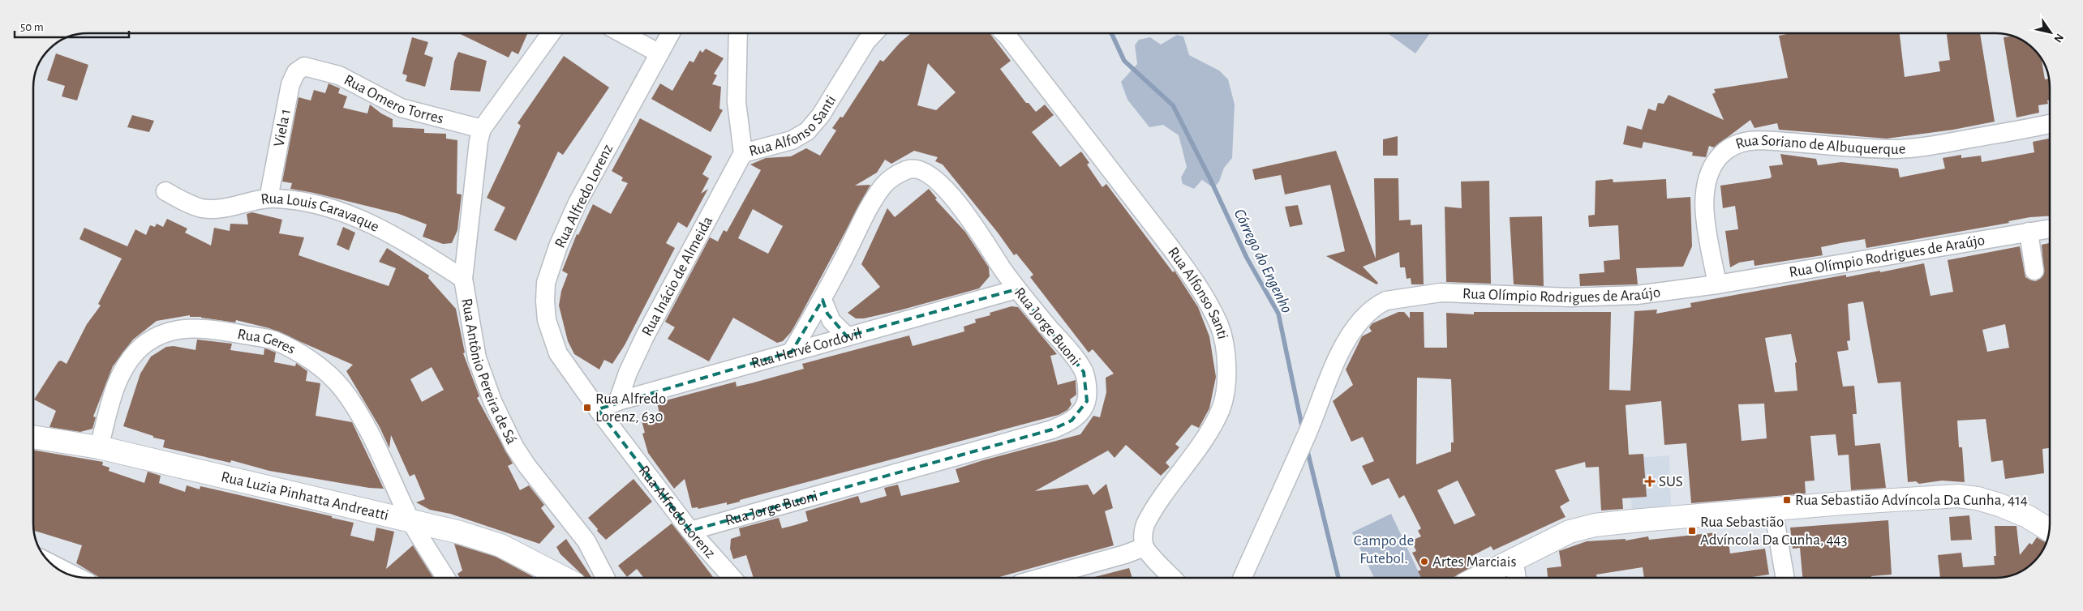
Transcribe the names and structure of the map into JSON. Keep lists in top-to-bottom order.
{
  "streets": {
    "street": [
      "Rua Omero Torres",
      "Rua Alfonso Santi",
      "Viela 1",
      "Rua Soriano de Albuquerque",
      "Rua Alfredo Lorenz",
      "Rua Louis Caravaque",
      "Rua Olímpio Rodrigues de Araújo",
      "Rua Inácio de Almeida",
      "Rua Jorge Buoni",
      "Rua Geres",
      "Rua Hervé Cordovil",
      "Rua Antônio Pereira de Sá",
      "Rua Luzia Pinhatta Andreatti"
    ]
  },
  "crossings": [
    ["Rua Omero Torres", "Viela 1"],
    ["Rua Omero Torres", "Rua Antônio Pereira de Sá"],
    ["Rua Alfonso Santi", "Rua Inácio de Almeida"],
    ["Viela 1", "Rua Louis Caravaque"],
    ["Rua Soriano de Albuquerque", "Rua Olímpio Rodrigues de Araújo"],
    ["Rua Alfredo Lorenz", "Rua Jorge Buoni"],
    ["Rua Alfredo Lorenz", "Rua Hervé Cordovil"],
    ["Rua Louis Caravaque", "Rua Antônio Pereira de Sá"],
    ["Rua Inácio de Almeida", "Rua Hervé Cordovil"],
    ["Rua Jorge Buoni", "Rua Hervé Cordovil"],
    ["Rua Geres", "Rua Luzia Pinhatta Andreatti"]
  ],
  "water": ["Córrego do Engenho"],
  "parks": ["Campo de Futebol."],
  "places": {
    "transit": ["Rua Alfredo Lorenz, 630", "Rua Sebastião Advíncola Da Cunha, 414", "Rua Sebastião Advíncola Da Cunha, 443"],
    "health": ["SUS"],
    "other": ["Artes Marciais"]
  },
  "scale_bar": "50 m",
  "north": "bottom right"
}
